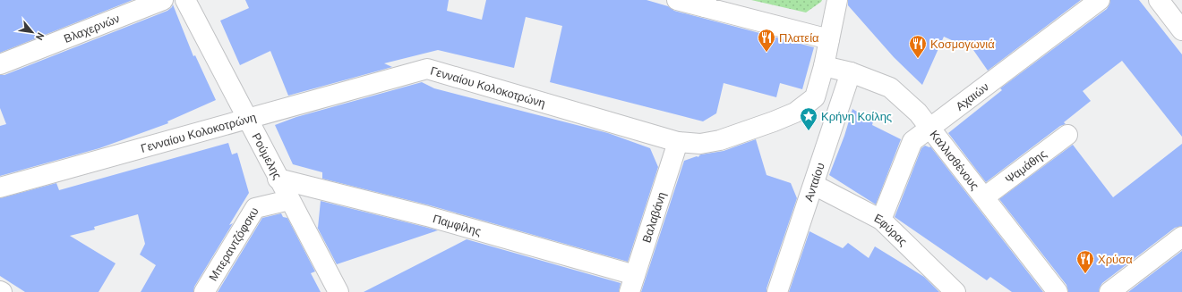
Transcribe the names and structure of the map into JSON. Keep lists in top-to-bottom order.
{
  "streets": {
    "street": [
      "Βλαχερνών",
      "Γενναίου Κολοκοτρώνη",
      "Αχαιών",
      "Ρούμελης",
      "Καλλισθένους",
      "Ψαμάθης",
      "Ανταίου",
      "Βαλαβάνη",
      "Παμφίλης",
      "Εφύρας",
      "Μπεραντζόφσκυ"
    ]
  },
  "crossings": [
    ["Γενναίου Κολοκοτρώνη", "Ρούμελης"],
    ["Γενναίου Κολοκοτρώνη", "Καλλισθένους"],
    ["Γενναίου Κολοκοτρώνη", "Βαλαβάνη"],
    ["Αχαιών", "Καλλισθένους"],
    ["Αχαιών", "Εφύρας"],
    ["Ρούμελης", "Παμφίλης"],
    ["Ρούμελης", "Μπεραντζόφσκυ"],
    ["Καλλισθένους", "Ψαμάθης"],
    ["Καλλισθένους", "Ανταίου"],
    ["Ανταίου", "Εφύρας"],
    ["Βαλαβάνη", "Παμφίλης"]
  ],
  "places": {
    "restaurant": ["Πλατεία", "Κοσμογωνιά", "Χρύσα"],
    "place": ["Κρήνη Κοίλης"]
  },
  "north": "bottom right"
}
